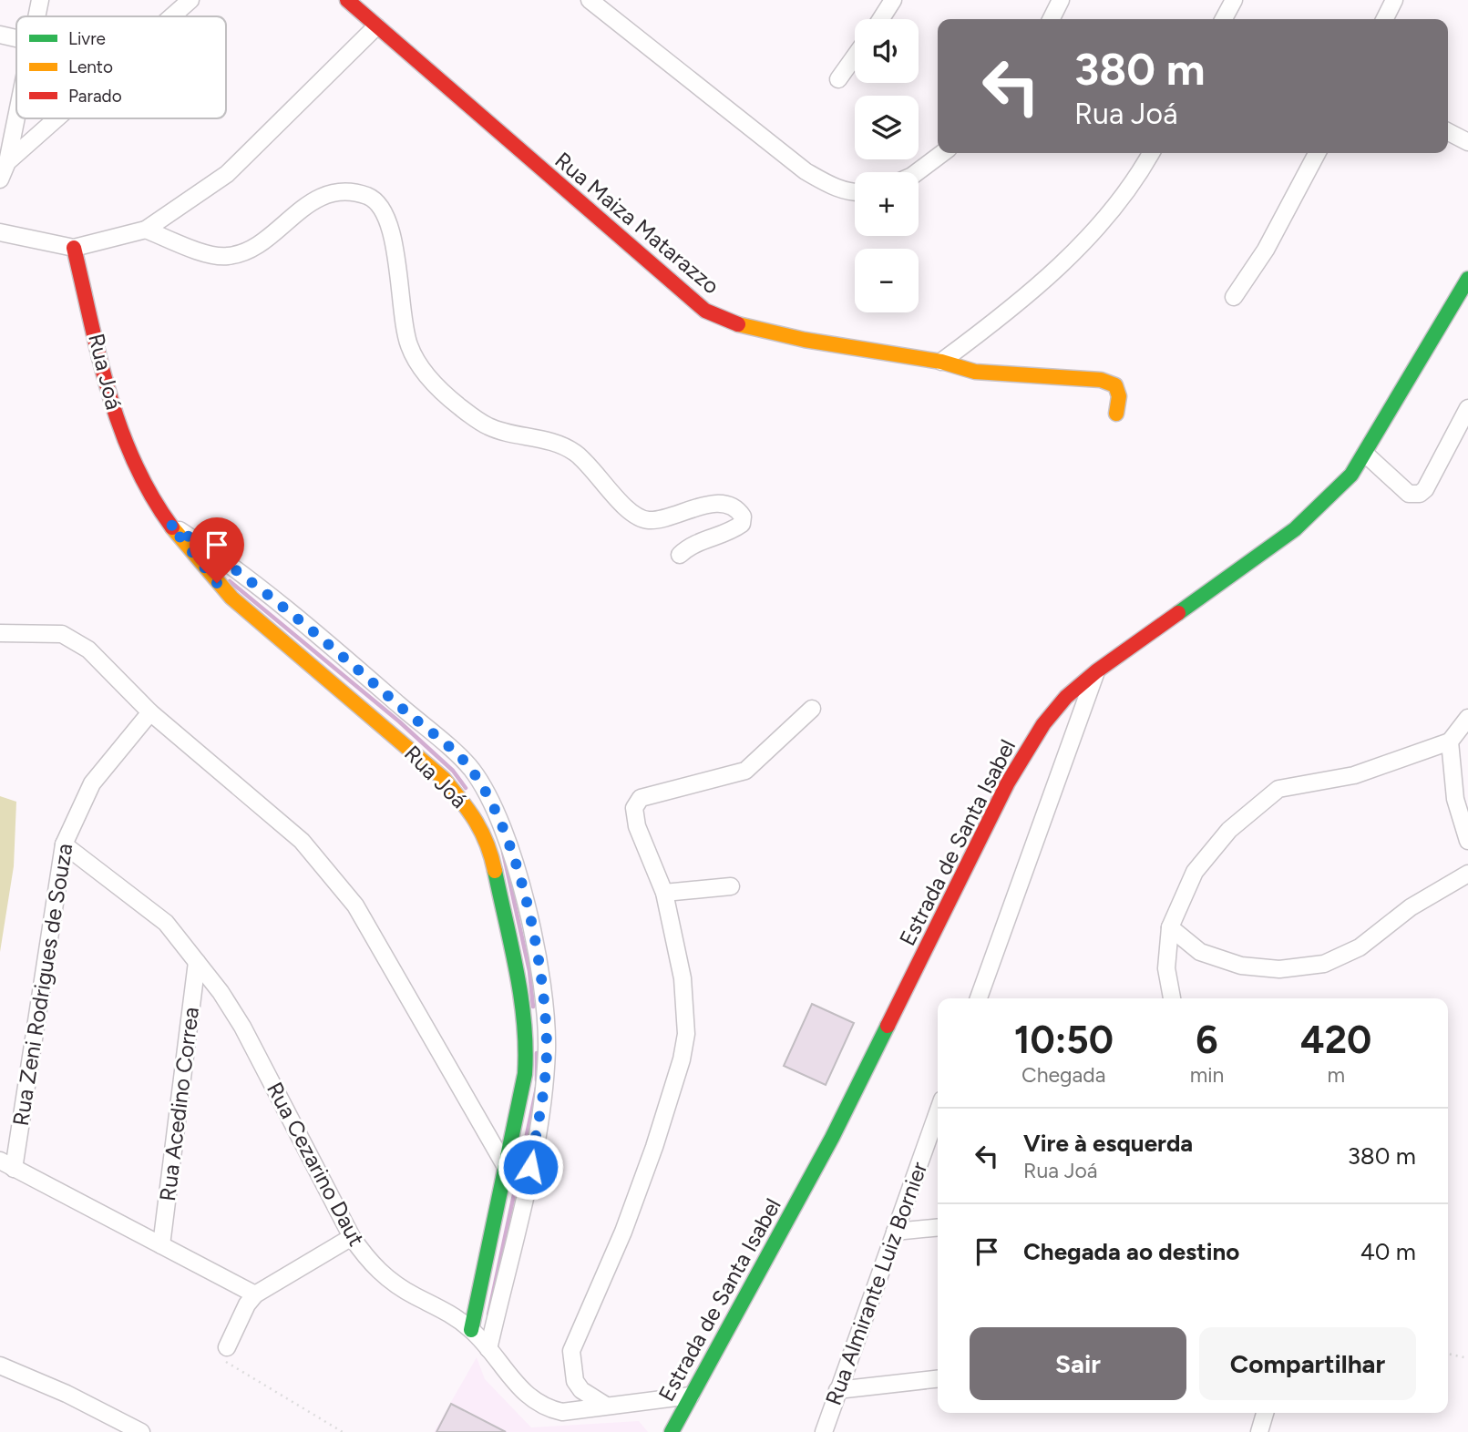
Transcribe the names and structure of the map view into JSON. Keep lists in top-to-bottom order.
{
  "streets": {
    "street": [
      "Rua Maiza Matarazzo",
      "Rua Joá",
      "Estrada de Santa Isabel",
      "Rua Zeni Rodrigues de Souza",
      "Rua Acedino Correa",
      "Rua Cezarino Daut",
      "Rua Almirante Luiz Bornier"
    ]
  },
  "crossings": [
    ["Rua Joá", "Rua Cezarino Daut"],
    ["Estrada de Santa Isabel", "Rua Cezarino Daut"],
    ["Rua Zeni Rodrigues de Souza", "Rua Cezarino Daut"],
    ["Rua Acedino Correa", "Rua Cezarino Daut"]
  ],
  "legend": ["Livre", "Lento", "Parado"],
  "page": {
    "map_buttons": ["+", "−"],
    "turn": ["380 m", "Rua Joá"],
    "eta": [
      "10:50",
      "Chegada",
      "6",
      "min",
      "420",
      "m"
    ],
    "list": [
      {
        "name": "Vire à esquerda",
        "note": "Rua Joá",
        "value": "380 m"
      },
      {
        "name": "Chegada ao destino",
        "value": "40 m"
      }
    ],
    "buttons": ["Sair", "Compartilhar"]
  }
}
